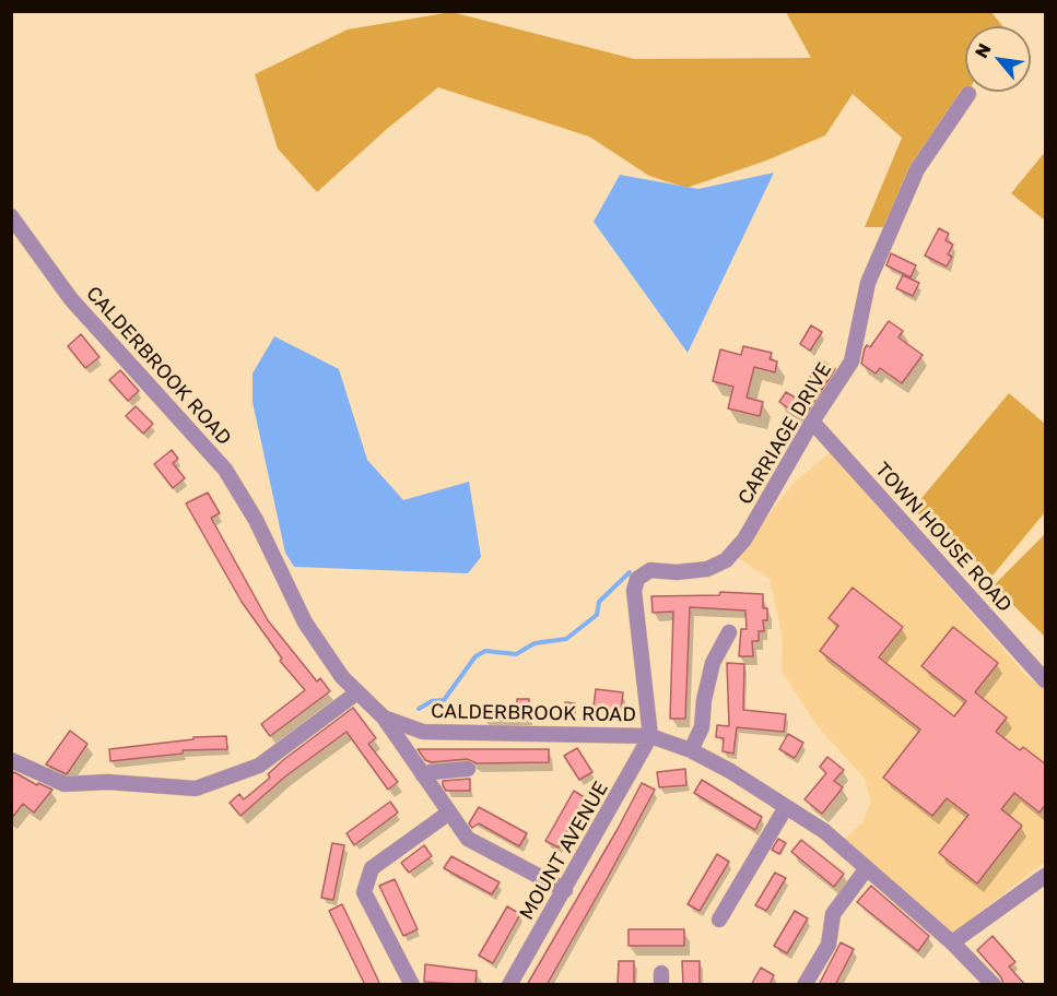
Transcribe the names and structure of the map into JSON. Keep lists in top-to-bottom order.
{
  "streets": {
    "street": [
      "CALDERBROOK ROAD",
      "CARRIAGE DRIVE",
      "TOWN HOUSE ROAD",
      "MOUNT AVENUE"
    ]
  },
  "crossings": [
    ["CALDERBROOK ROAD", "CARRIAGE DRIVE"],
    ["CALDERBROOK ROAD", "MOUNT AVENUE"],
    ["CARRIAGE DRIVE", "TOWN HOUSE ROAD"],
    ["CARRIAGE DRIVE", "MOUNT AVENUE"]
  ],
  "north": "top left"
}
